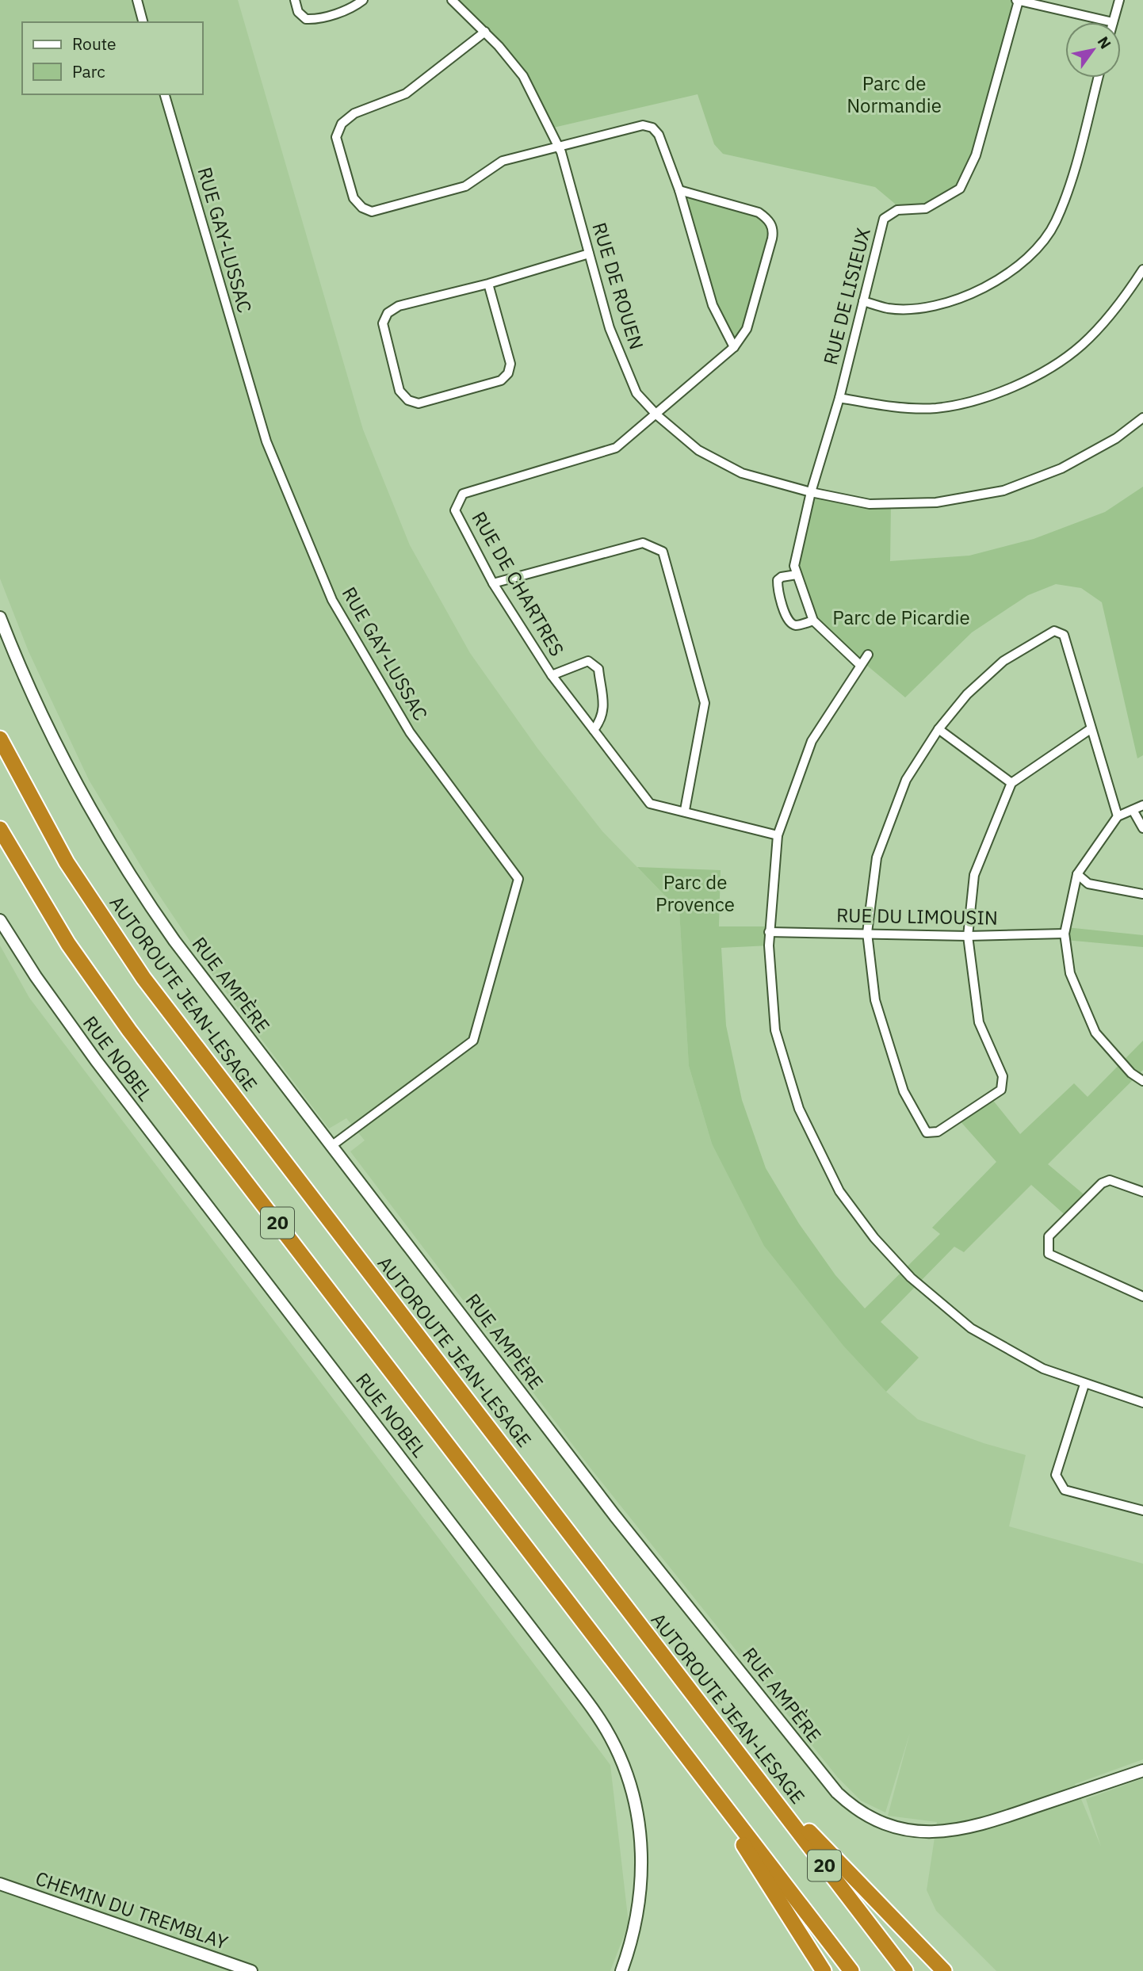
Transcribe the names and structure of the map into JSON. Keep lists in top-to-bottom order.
{
  "streets": {
    "highway": ["AUTOROUTE JEAN-LESAGE", "20"],
    "street": [
      "RUE GAY-LUSSAC",
      "RUE DE ROUEN",
      "RUE DE LISIEUX",
      "RUE DE CHARTRES",
      "RUE DU LIMOUSIN",
      "RUE AMPÈRE",
      "RUE NOBEL",
      "CHEMIN DU TREMBLAY"
    ]
  },
  "crossings": [
    ["RUE GAY-LUSSAC", "RUE AMPÈRE"],
    ["RUE DE ROUEN", "RUE DE LISIEUX"],
    ["RUE DE ROUEN", "RUE DE CHARTRES"]
  ],
  "parks": ["Parc de Normandie", "Parc de Picardie", "Parc de Provence"],
  "legend": ["Route", "Parc"],
  "north": "top right"
}
